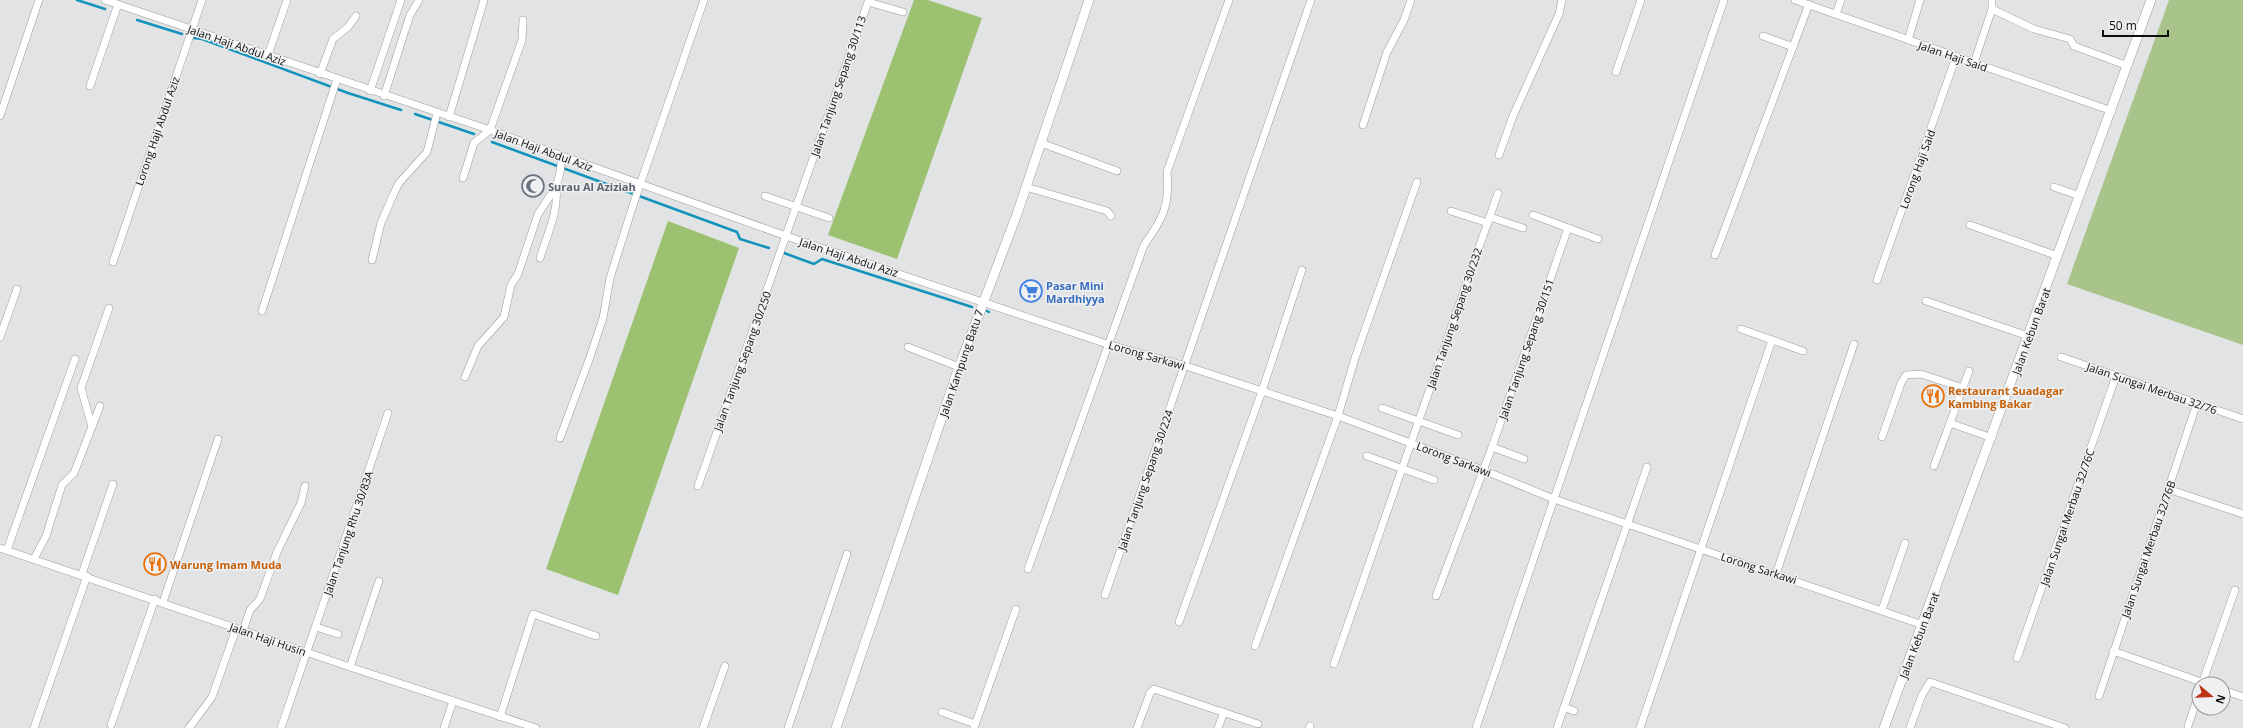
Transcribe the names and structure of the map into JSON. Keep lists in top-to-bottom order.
{
  "streets": {
    "main road": ["Jalan Kebun Barat", "Jalan Kampung Batu 7"],
    "street": [
      "Jalan Haji Abdul Aziz",
      "Jalan Haji Said",
      "Jalan Tanjung Sepang 30/113",
      "Lorong Haji Abdul Aziz",
      "Lorong Haji Said",
      "Jalan Tanjung Sepang 30/232",
      "Jalan Tanjung Sepang 30/151",
      "Lorong Sarkawi",
      "Jalan Tanjung Sepang 30/250",
      "Jalan Sungai Merbau 32/76",
      "Jalan Tanjung Sepang 30/224",
      "Jalan Sungai Merbau 32/76C",
      "Jalan Tanjung Rhu 30/83A",
      "Jalan Sungai Merbau 32/76B",
      "Jalan Haji Husin"
    ]
  },
  "crossings": [
    ["Jalan Haji Abdul Aziz", "Jalan Tanjung Sepang 30/113"],
    ["Jalan Haji Abdul Aziz", "Lorong Haji Abdul Aziz"],
    ["Jalan Haji Abdul Aziz", "Lorong Sarkawi"],
    ["Jalan Haji Abdul Aziz", "Jalan Tanjung Sepang 30/250"],
    ["Jalan Haji Abdul Aziz", "Jalan Kampung Batu 7"],
    ["Jalan Haji Said", "Lorong Haji Said"],
    ["Jalan Haji Said", "Jalan Kebun Barat"],
    ["Jalan Tanjung Sepang 30/113", "Jalan Tanjung Sepang 30/250"],
    ["Jalan Tanjung Sepang 30/232", "Lorong Sarkawi"],
    ["Jalan Kebun Barat", "Lorong Sarkawi"],
    ["Jalan Tanjung Sepang 30/151", "Lorong Sarkawi"],
    ["Lorong Sarkawi", "Jalan Kampung Batu 7"],
    ["Lorong Sarkawi", "Jalan Tanjung Sepang 30/224"],
    ["Jalan Sungai Merbau 32/76", "Jalan Sungai Merbau 32/76C"],
    ["Jalan Sungai Merbau 32/76", "Jalan Sungai Merbau 32/76B"],
    ["Jalan Tanjung Rhu 30/83A", "Jalan Haji Husin"]
  ],
  "places": {
    "mosque": ["Surau Al Aziziah"],
    "supermarket": ["Pasar Mini Mardhiyya"],
    "restaurant": ["Restaurant Suadagar Kambing Bakar", "Warung Imam Muda"]
  },
  "scale_bar": "50 m",
  "north": "right"
}
